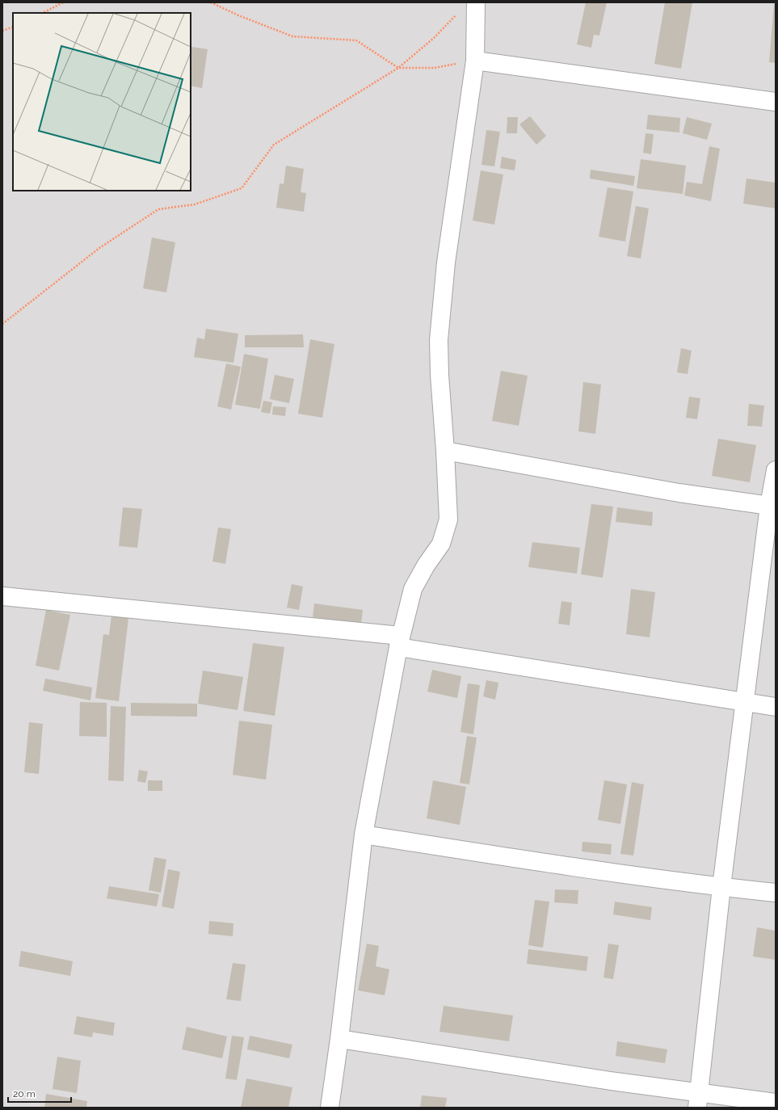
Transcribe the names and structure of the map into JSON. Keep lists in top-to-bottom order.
{
  "scale_bar": "20 m"
}
